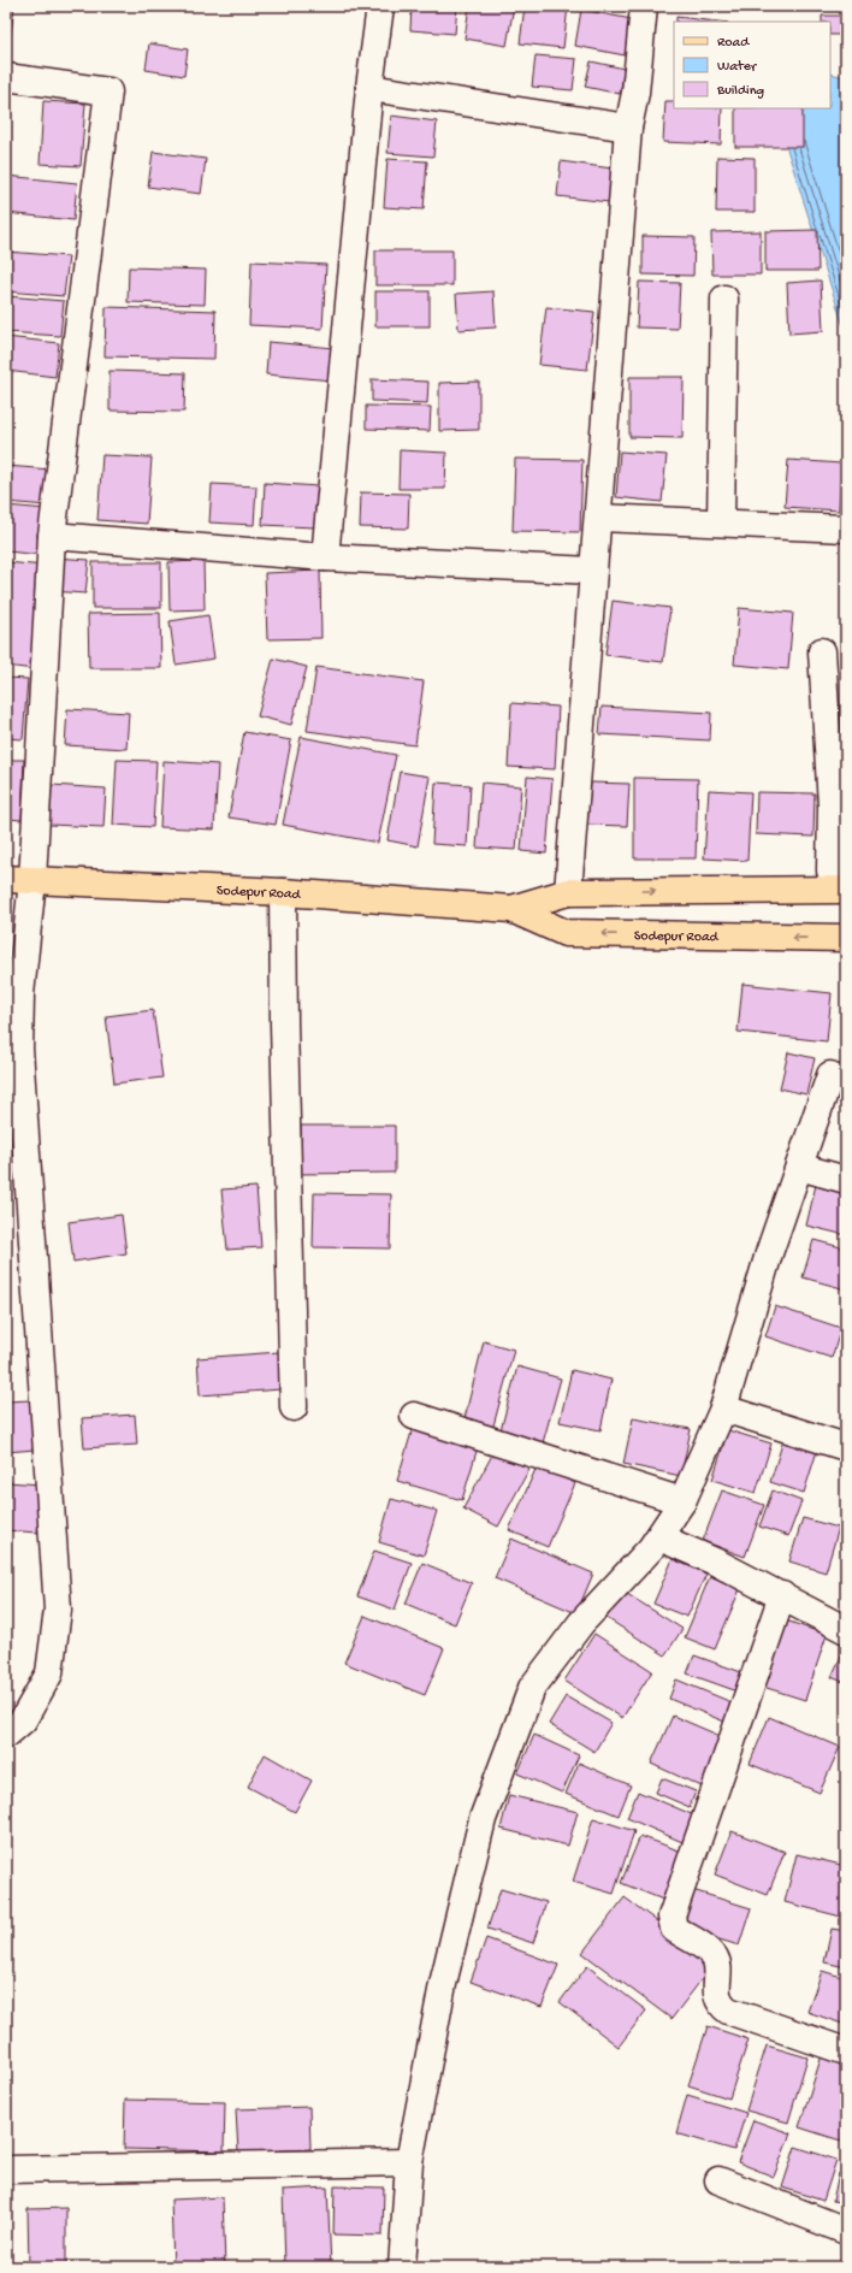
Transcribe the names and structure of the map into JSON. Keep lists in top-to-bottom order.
{
  "streets": {
    "main road": ["Sodepur Road"]
  },
  "legend": ["Road", "Water", "Building"]
}
